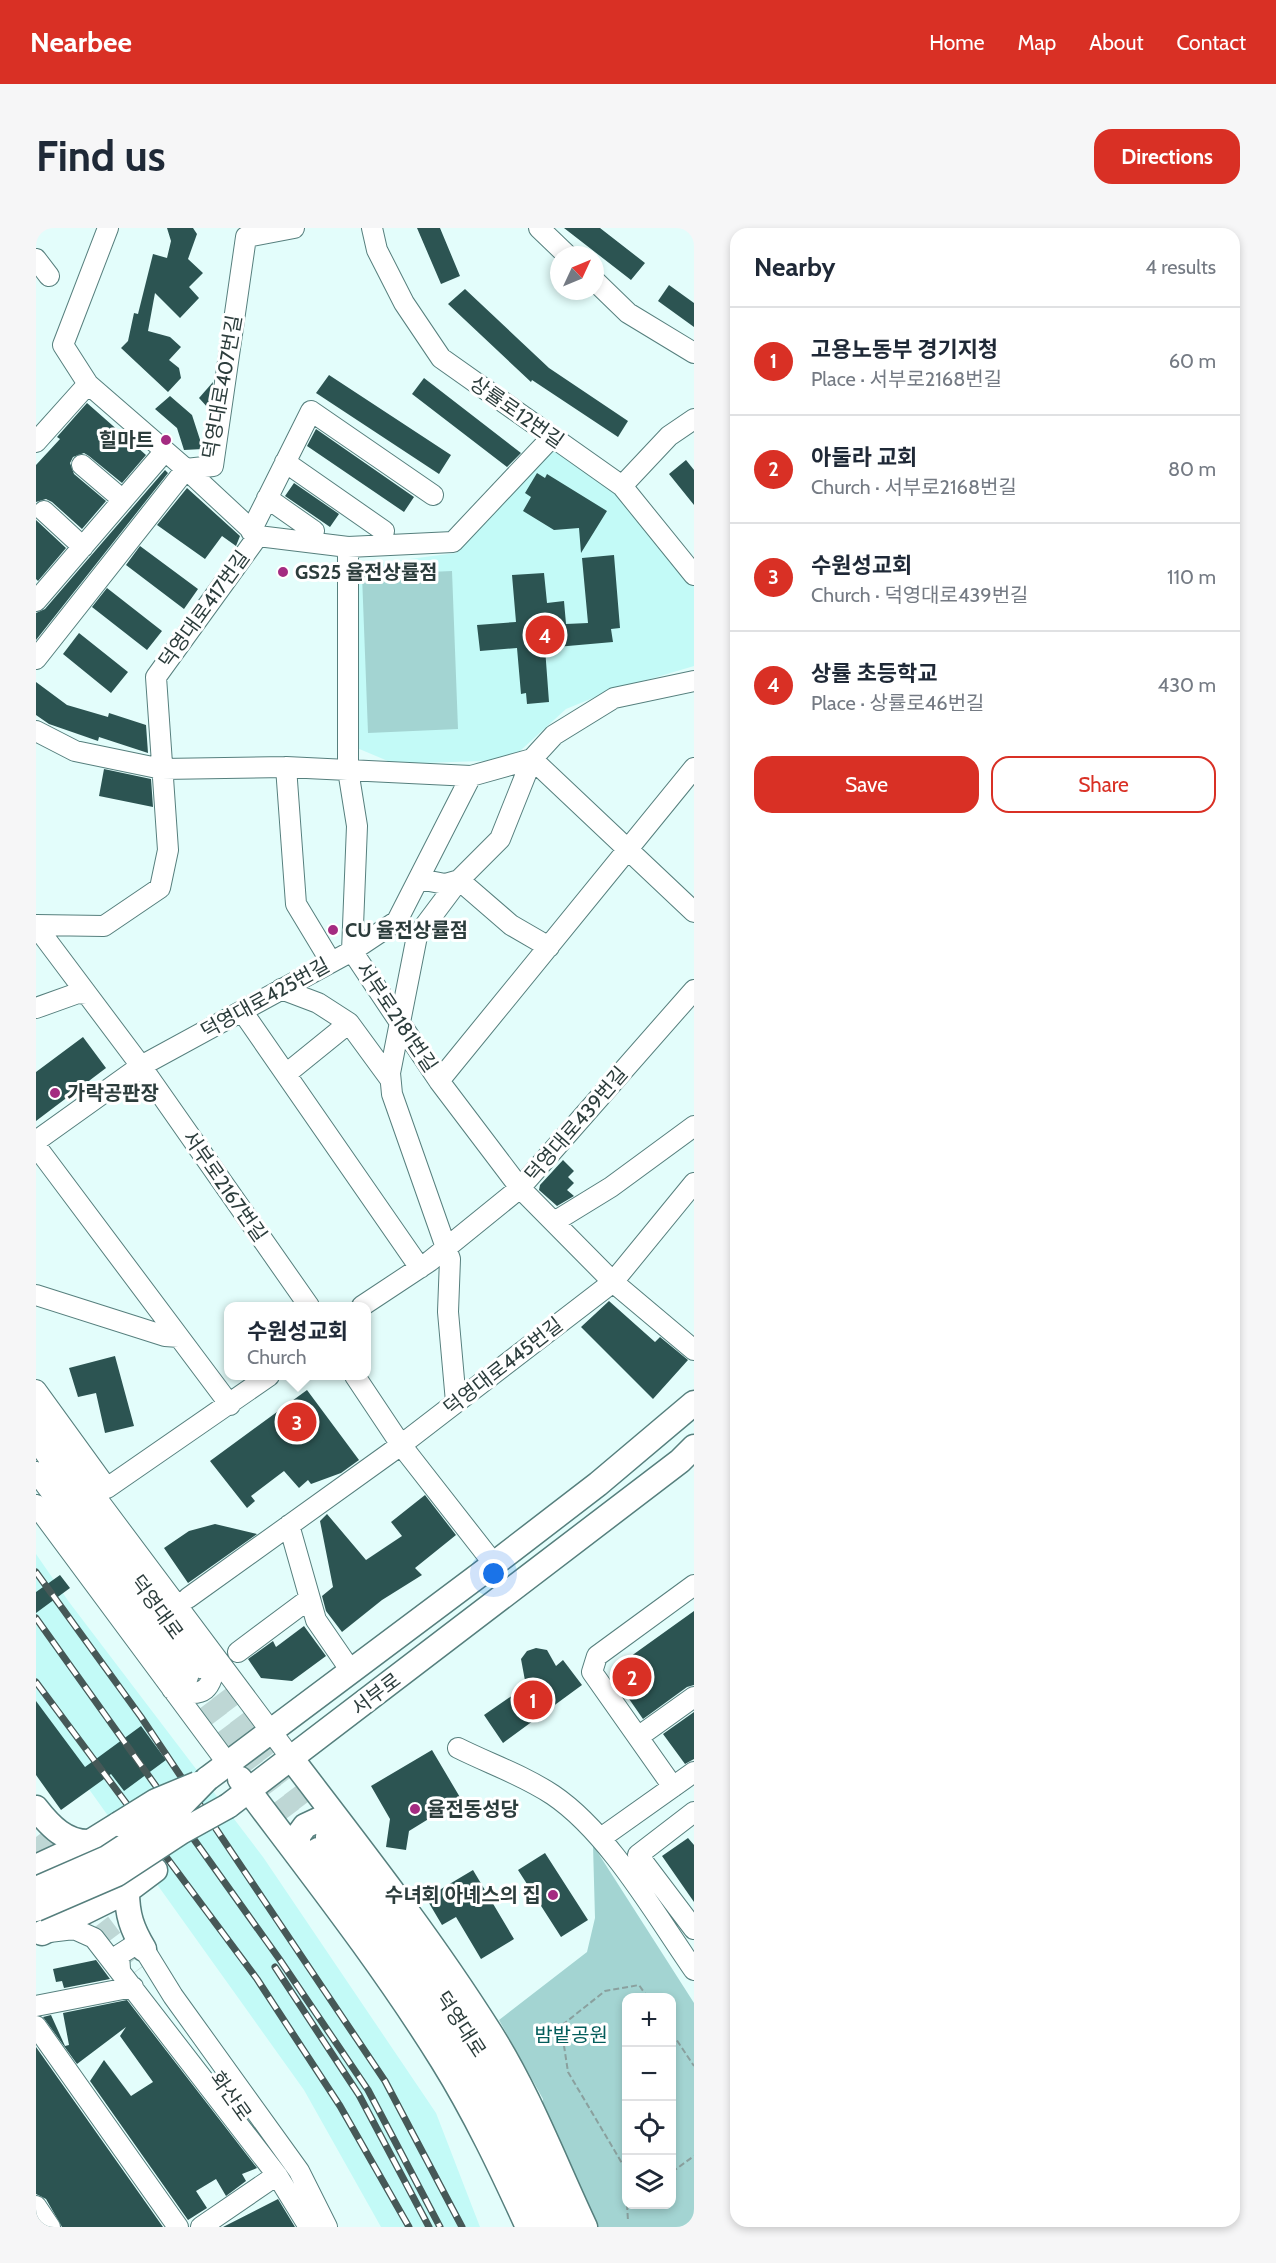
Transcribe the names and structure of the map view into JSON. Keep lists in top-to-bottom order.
{
  "streets": {
    "main road": ["덕영대로", "서부로"],
    "street": [
      "덕영대로407번길",
      "상률로12번길",
      "덕영대로417번길",
      "덕영대로425번길",
      "서부로2181번길",
      "덕영대로439번길",
      "서부로2167번길",
      "덕영대로445번길",
      "화산로"
    ]
  },
  "crossings": [
    ["상률로12번길", "덕영대로417번길"],
    ["덕영대로417번길", "서부로2181번길"],
    ["덕영대로417번길", "서부로2167번길"],
    ["덕영대로425번길", "서부로2181번길"],
    ["덕영대로425번길", "서부로2167번길"],
    ["서부로2181번길", "덕영대로439번길"],
    ["서부로2181번길", "덕영대로445번길"]
  ],
  "parks": ["밤밭공원"],
  "places": [
    "힐마트",
    "GS25 율전상률점",
    "CU 율전상률점",
    "가락공판장",
    "율전동성당",
    "수녀회 아녜스의 집"
  ],
  "north": "top right",
  "page": {
    "header": "Nearbee",
    "nav": [
      "Home",
      "Map",
      "About",
      "Contact"
    ],
    "buttons": [
      "Directions",
      ["Save", "Share"]
    ],
    "title": "Find us",
    "heading": ["Nearby", "4 results"],
    "list": [
      {
        "mark": "1",
        "name": "고용노동부 경기지청",
        "note": "Place · 서부로2168번길",
        "value": "60 m"
      },
      {
        "mark": "2",
        "name": "아둘라 교회",
        "note": "Church · 서부로2168번길",
        "value": "80 m"
      },
      {
        "mark": "3",
        "name": "수원성교회",
        "note": "Church · 덕영대로439번길",
        "value": "110 m"
      },
      {
        "mark": "4",
        "name": "상률 초등학교",
        "note": "Place · 상률로46번길",
        "value": "430 m"
      }
    ],
    "pins": [
      "4",
      "3",
      "2",
      "1"
    ],
    "popup": ["수원성교회", "Church"],
    "map_buttons": ["+", "−"]
  }
}
